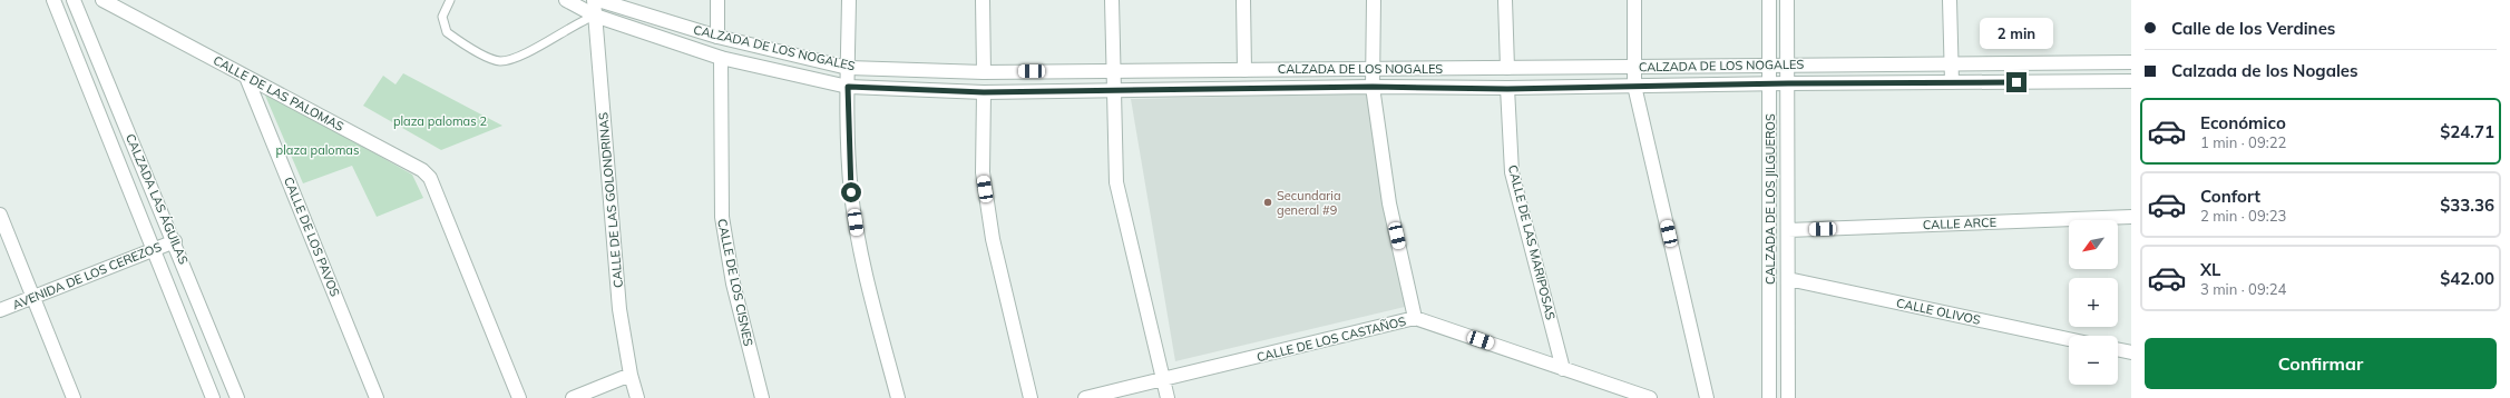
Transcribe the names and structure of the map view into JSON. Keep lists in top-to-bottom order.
{
  "streets": {
    "street": [
      "CALZADA DE LOS NOGALES",
      "CALLE DE LAS PALOMAS",
      "CALZADA LAS ÁGUILAS",
      "CALZADA DE LOS JILGUEROS",
      "CALLE DE LAS GOLONDRINAS",
      "CALLE ARCE",
      "CALLE DE LOS PAVOS",
      "CALLE DE LAS MARIPOSAS",
      "AVENIDA DE LOS CEREZOS",
      "CALLE DE LOS CISNES",
      "CALLE OLIVOS",
      "CALLE DE LOS CASTAÑOS"
    ]
  },
  "crossings": [
    ["CALZADA DE LOS NOGALES", "CALZADA DE LOS JILGUEROS"],
    ["CALZADA DE LOS NOGALES", "CALLE DE LAS GOLONDRINAS"],
    ["CALZADA DE LOS NOGALES", "CALLE DE LAS MARIPOSAS"],
    ["CALZADA DE LOS NOGALES", "CALLE DE LOS CISNES"],
    ["CALLE DE LAS PALOMAS", "CALLE DE LOS PAVOS"],
    ["CALZADA LAS ÁGUILAS", "AVENIDA DE LOS CEREZOS"],
    ["CALZADA DE LOS JILGUEROS", "CALLE ARCE"],
    ["CALZADA DE LOS JILGUEROS", "CALLE OLIVOS"],
    ["CALLE DE LAS MARIPOSAS", "CALLE DE LOS CASTAÑOS"]
  ],
  "parks": ["plaza palomas 2", "plaza palomas"],
  "places": ["Secundaria general #9"],
  "north": "bottom left",
  "page": {
    "banner": ["Calle de los Verdines", "Calzada de los Nogales"],
    "bubble": "2 min",
    "list": [
      {
        "name": "Económico",
        "note": "1 min · 09:22",
        "value": "$24.71"
      },
      {
        "name": "Confort",
        "note": "2 min · 09:23",
        "value": "$33.36"
      },
      {
        "name": "XL",
        "note": "3 min · 09:24",
        "value": "$42.00"
      }
    ],
    "map_buttons": ["+", "−"],
    "buttons": "Confirmar"
  }
}
